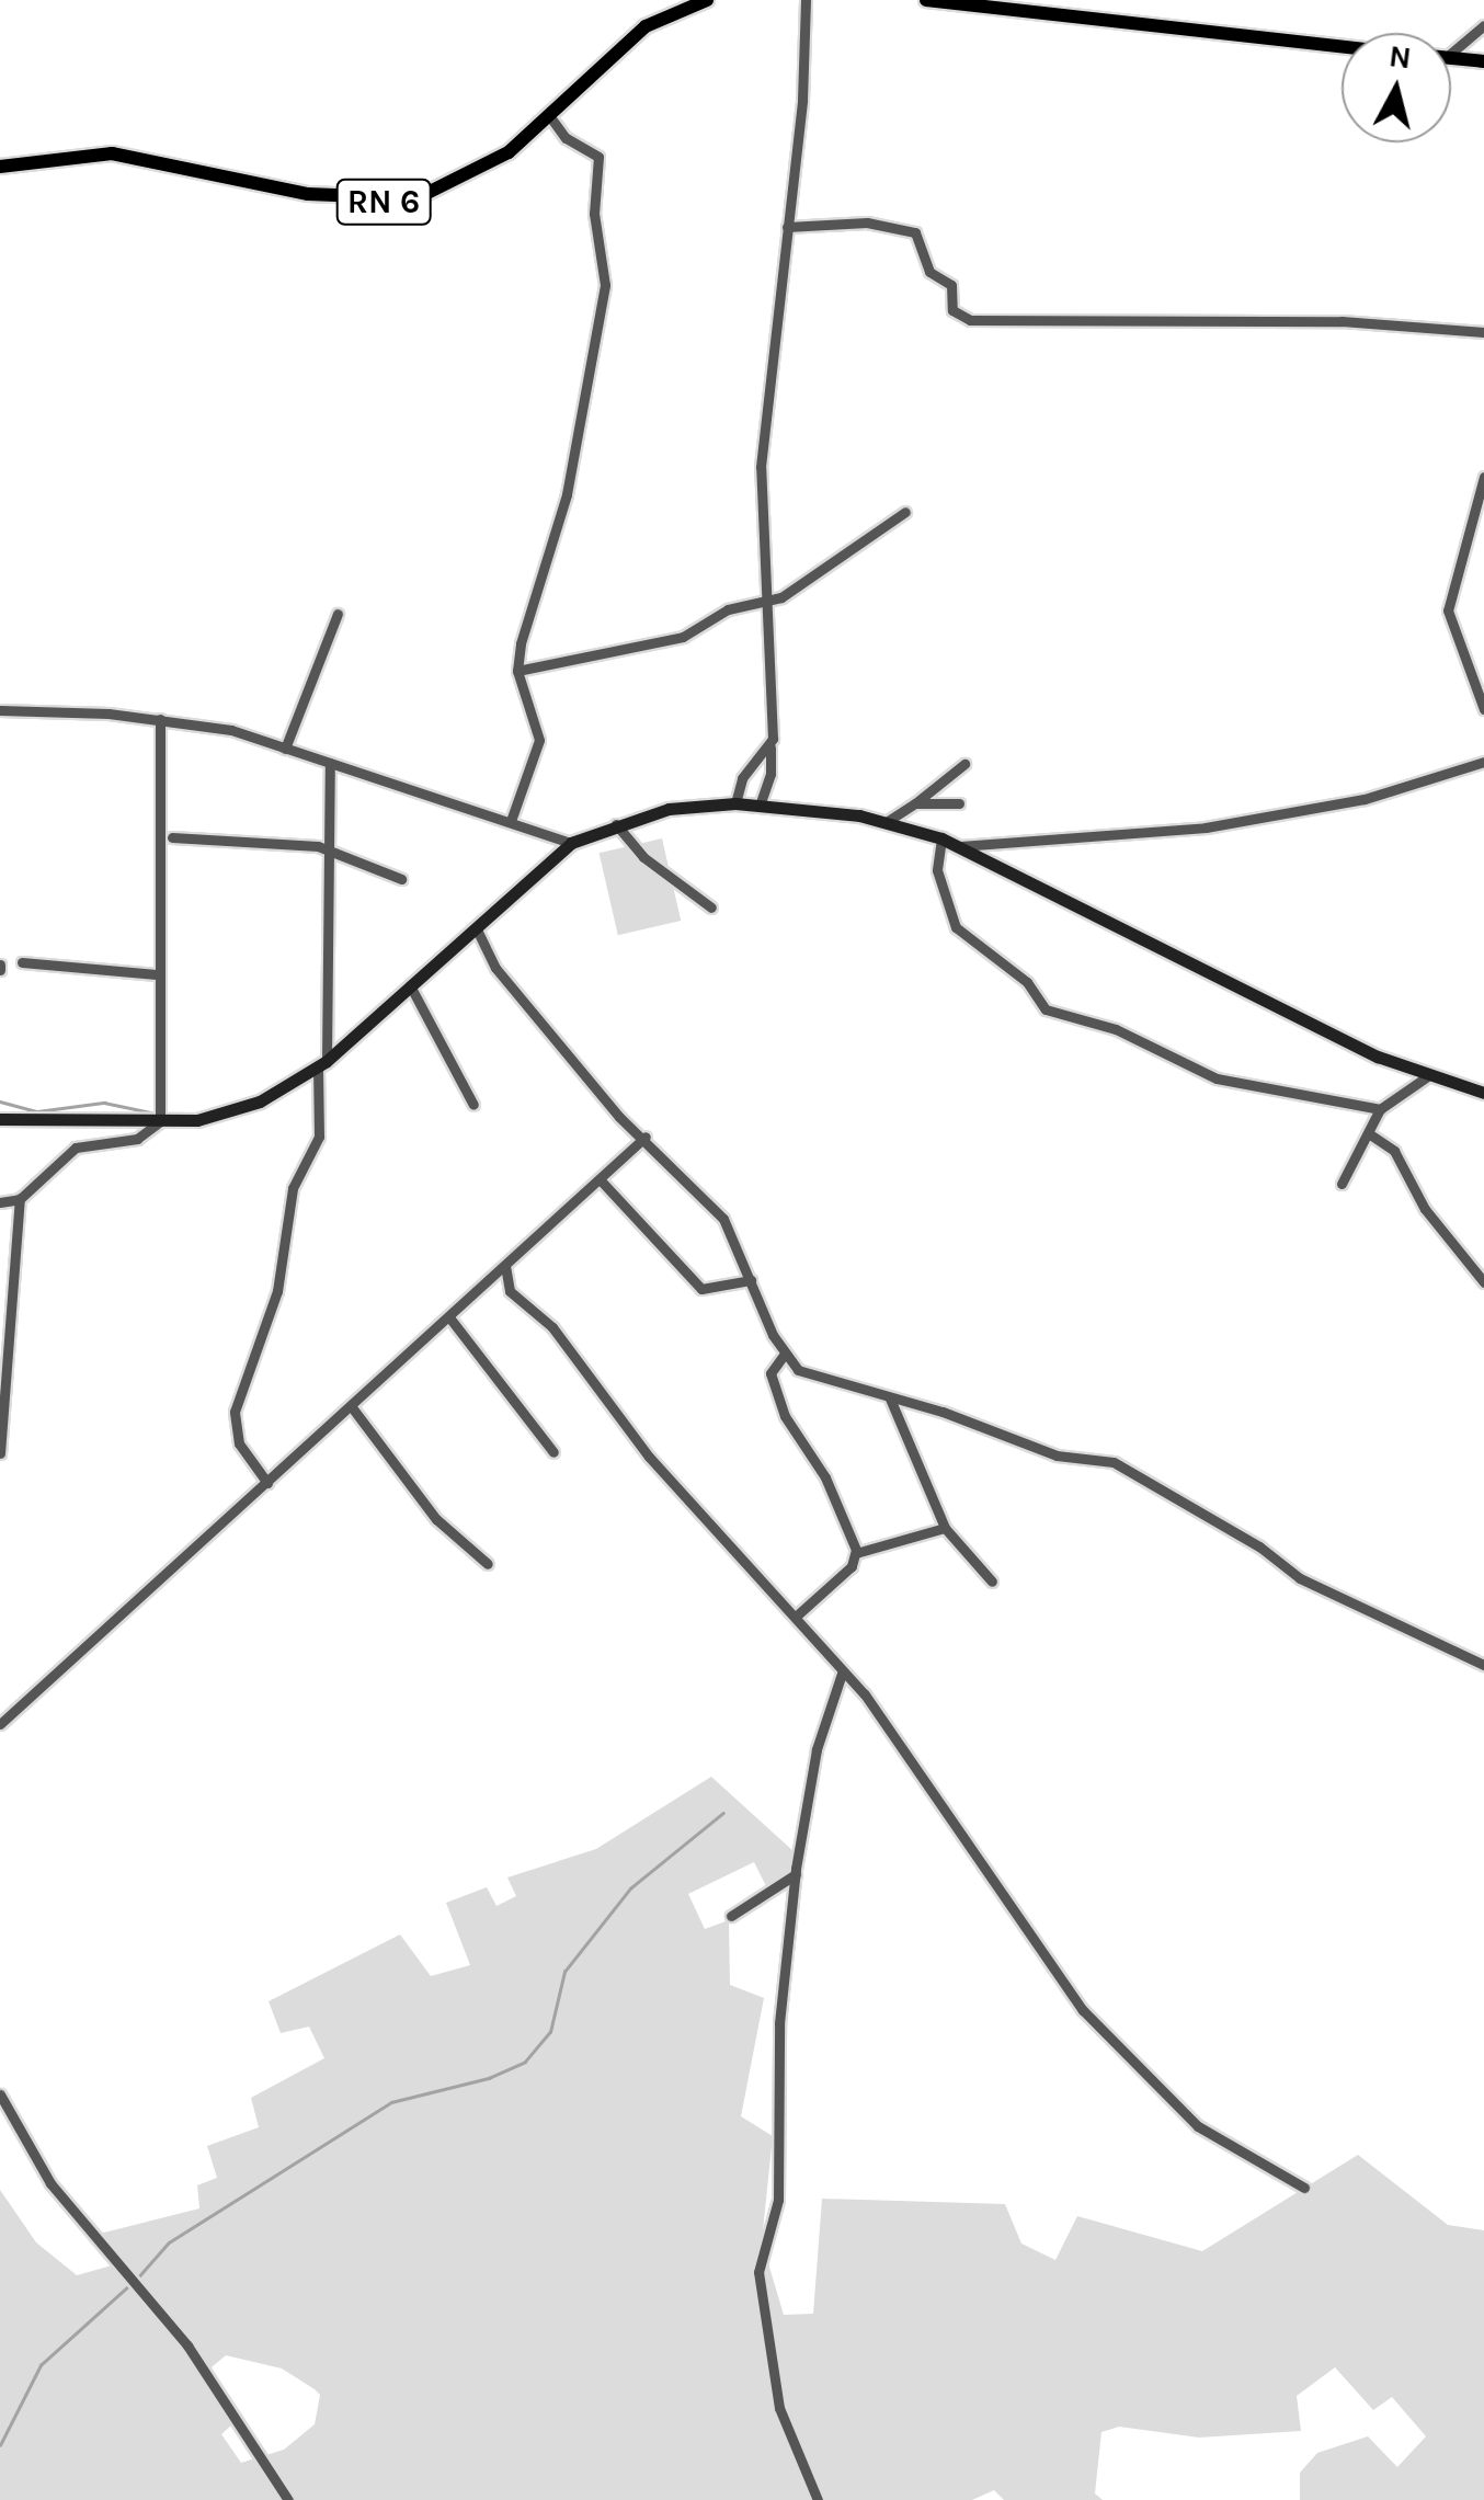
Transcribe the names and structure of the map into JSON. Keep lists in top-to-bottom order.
{
  "streets": {
    "main road": ["RN 6"]
  },
  "north": "top"
}
